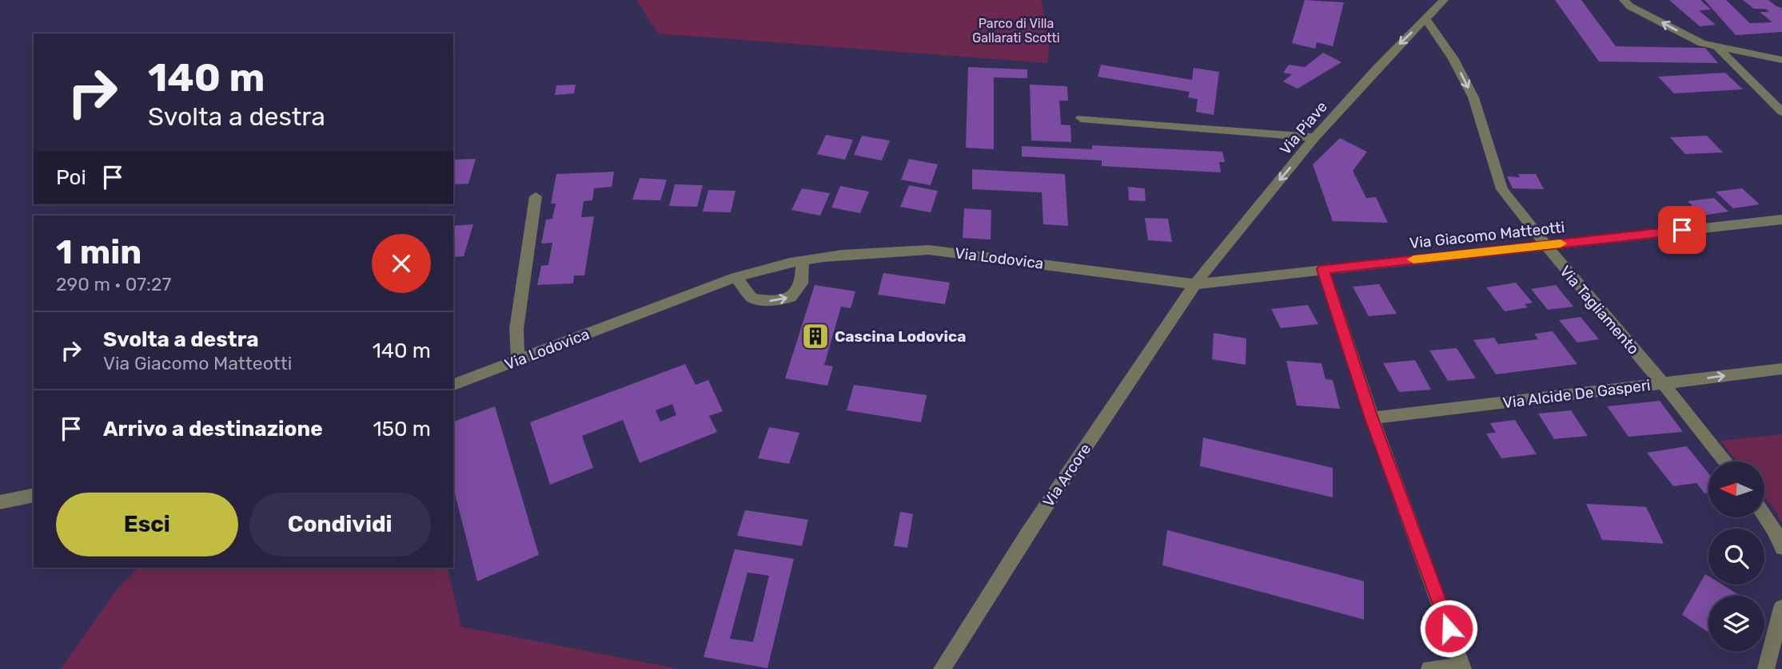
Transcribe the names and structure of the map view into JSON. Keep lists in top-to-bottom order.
{
  "streets": {
    "street": [
      "Via Piave",
      "Via Giacomo Matteotti",
      "Via Lodovica",
      "Via Tagliamento",
      "Via Alcide De Gasperi",
      "Via Arcore"
    ]
  },
  "crossings": [
    ["Via Piave", "Via Giacomo Matteotti"],
    ["Via Piave", "Via Lodovica"],
    ["Via Piave", "Via Tagliamento"],
    ["Via Piave", "Via Arcore"],
    ["Via Giacomo Matteotti", "Via Lodovica"],
    ["Via Giacomo Matteotti", "Via Tagliamento"],
    ["Via Giacomo Matteotti", "Via Arcore"],
    ["Via Lodovica", "Via Arcore"],
    ["Via Tagliamento", "Via Alcide De Gasperi"]
  ],
  "one_way": ["Via Piave", "Via Tagliamento"],
  "parks": ["Parco di Villa Gallarati Scotti"],
  "places": {
    "building": ["Cascina Lodovica"]
  },
  "north": "left",
  "page": {
    "turn": ["140 m", "Svolta a destra"],
    "then": "Poi",
    "heading": ["1 min", "290 m · 07:27"],
    "list": [
      {
        "name": "Svolta a destra",
        "note": "Via Giacomo Matteotti",
        "value": "140 m"
      },
      {
        "name": "Arrivo a destinazione",
        "value": "150 m"
      }
    ],
    "buttons": ["Esci", "Condividi"]
  }
}
